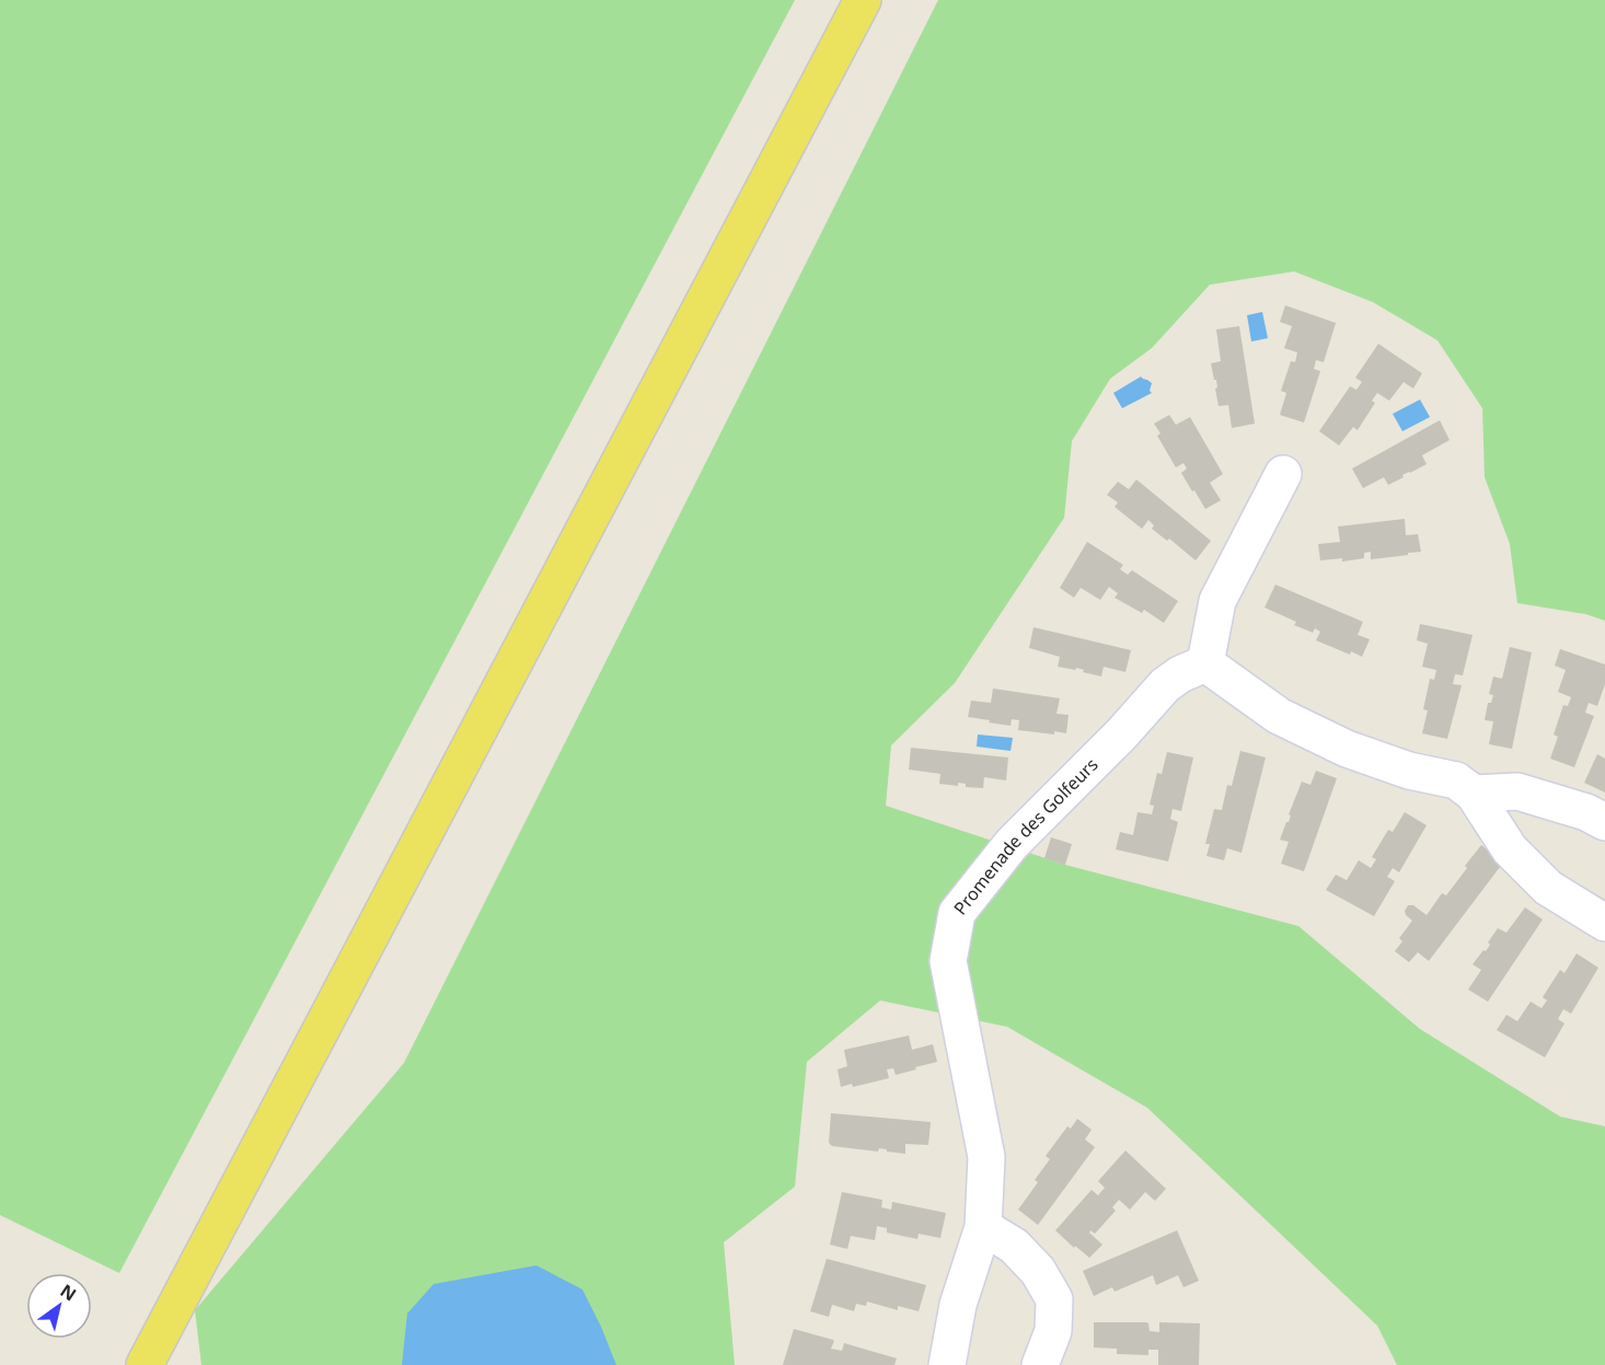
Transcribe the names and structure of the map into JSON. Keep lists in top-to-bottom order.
{
  "streets": {
    "street": ["Promenade des Golfeurs"]
  },
  "north": "top right"
}
